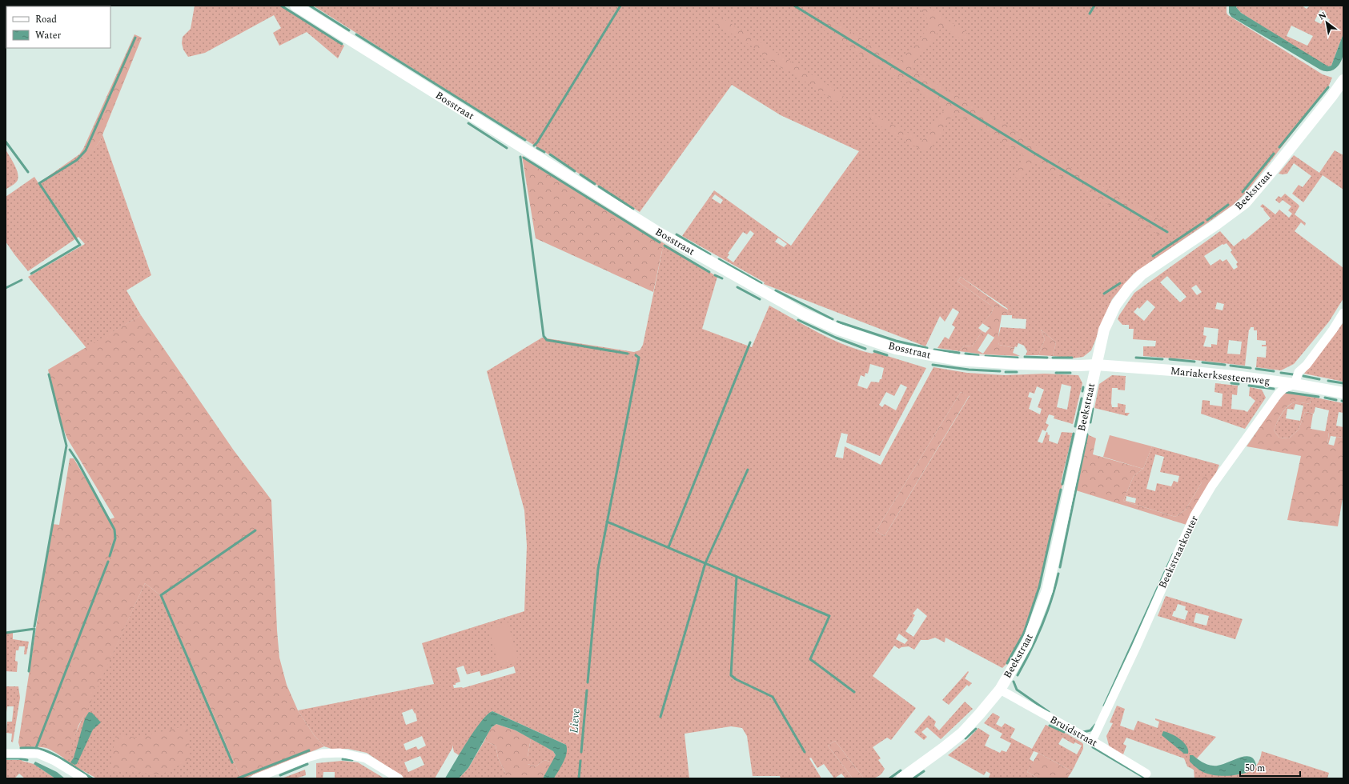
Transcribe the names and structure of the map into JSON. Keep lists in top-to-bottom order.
{
  "streets": {
    "street": [
      "Bosstraat",
      "Beekstraat",
      "Mariakerksesteenweg",
      "Beekstraatkouter",
      "Bruidstraat"
    ]
  },
  "crossings": [
    ["Bosstraat", "Beekstraat"],
    ["Bosstraat", "Mariakerksesteenweg"],
    ["Beekstraat", "Mariakerksesteenweg"],
    ["Beekstraat", "Bruidstraat"],
    ["Mariakerksesteenweg", "Beekstraatkouter"],
    ["Beekstraatkouter", "Bruidstraat"]
  ],
  "water": ["Lieve"],
  "legend": ["Road", "Water"],
  "scale_bar": "50 m",
  "north": "top left"
}
